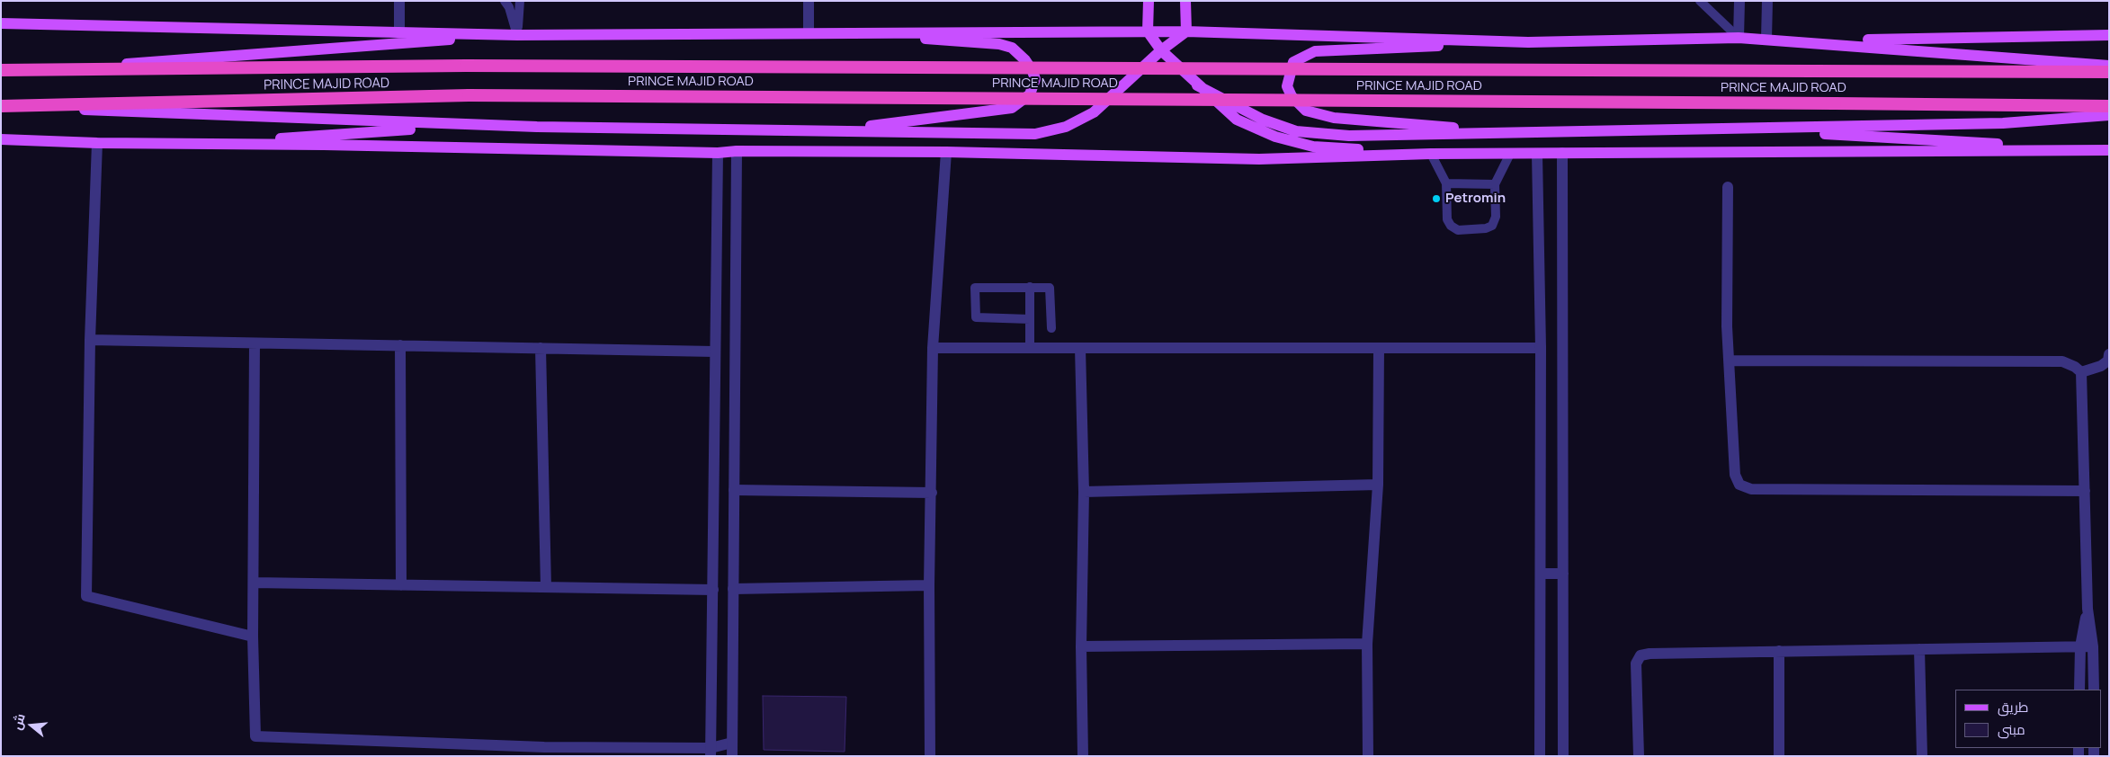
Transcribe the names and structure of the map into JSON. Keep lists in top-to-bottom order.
{
  "streets": {
    "highway": ["PRINCE MAJID ROAD"]
  },
  "places": ["Petromin"],
  "legend": ["طريق", "مبنى"],
  "north": "left"
}
